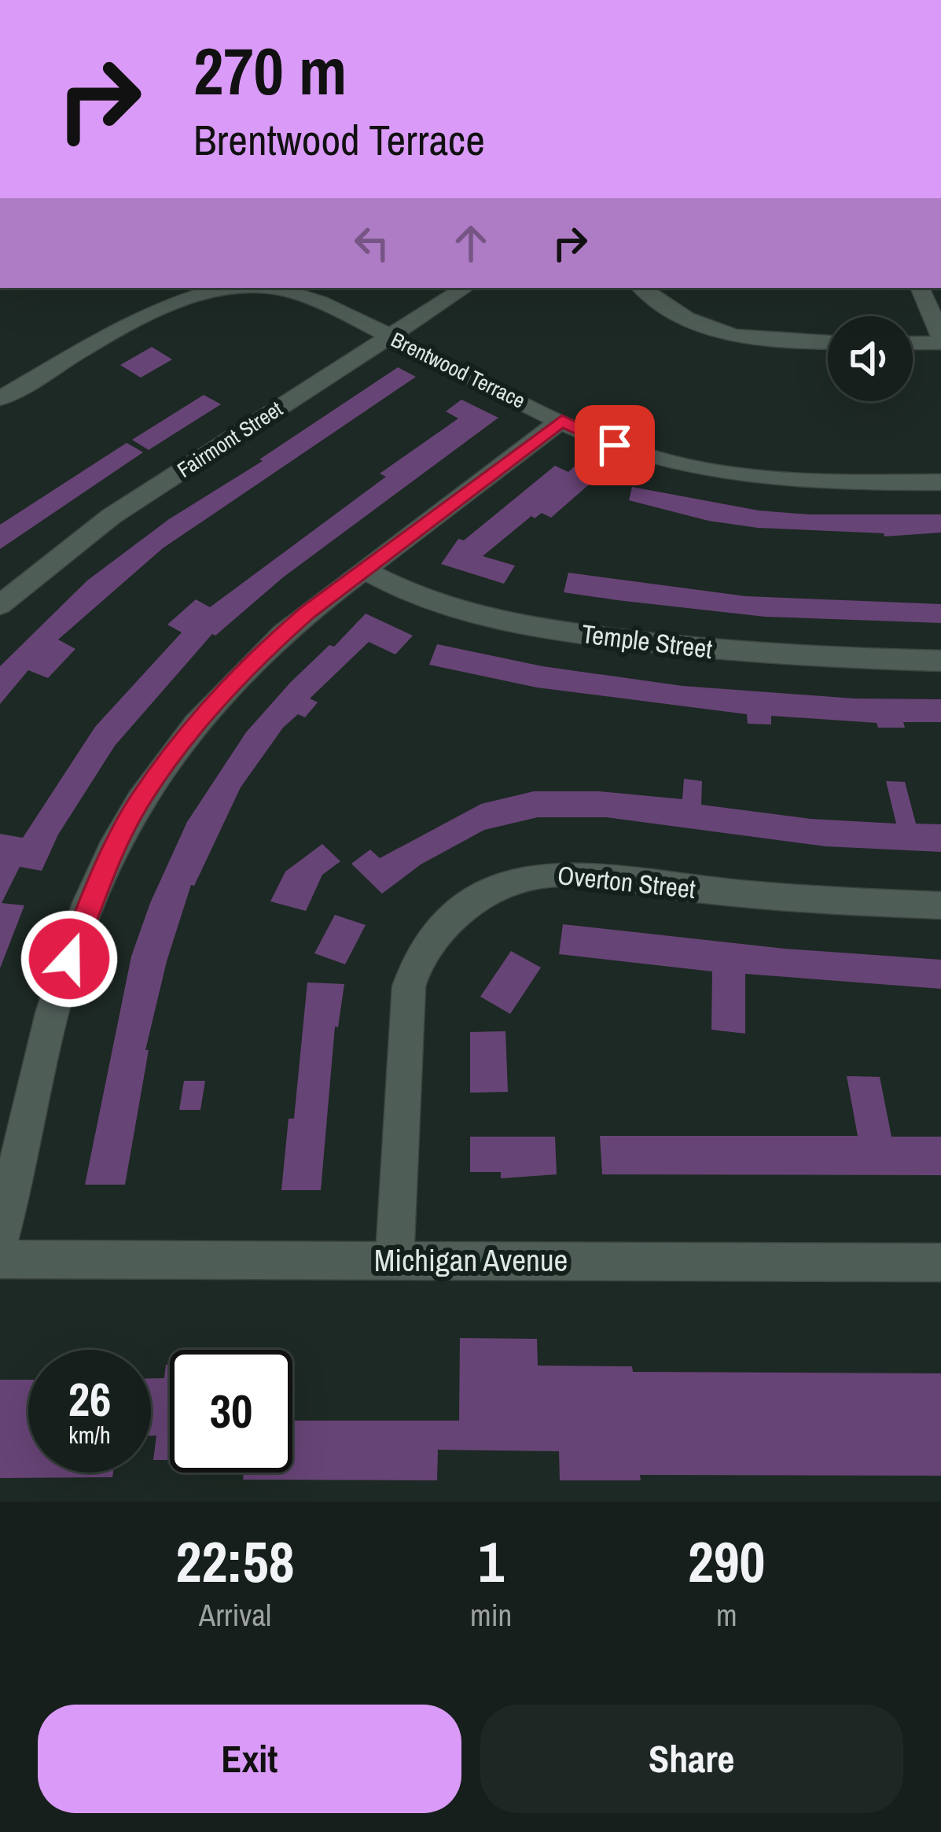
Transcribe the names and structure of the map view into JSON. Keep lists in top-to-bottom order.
{
  "streets": {
    "street": [
      "Brentwood Terrace",
      "Fairmont Street",
      "Temple Street",
      "Overton Street",
      "Michigan Avenue"
    ]
  },
  "crossings": [
    ["Brentwood Terrace", "Fairmont Street"],
    ["Overton Street", "Michigan Avenue"]
  ],
  "page": {
    "turn": ["270 m", "Brentwood Terrace"],
    "speed": "26 km/h",
    "limit": "30",
    "eta": [
      "22:58",
      "Arrival",
      "1",
      "min",
      "290",
      "m"
    ],
    "buttons": ["Exit", "Share"]
  }
}
